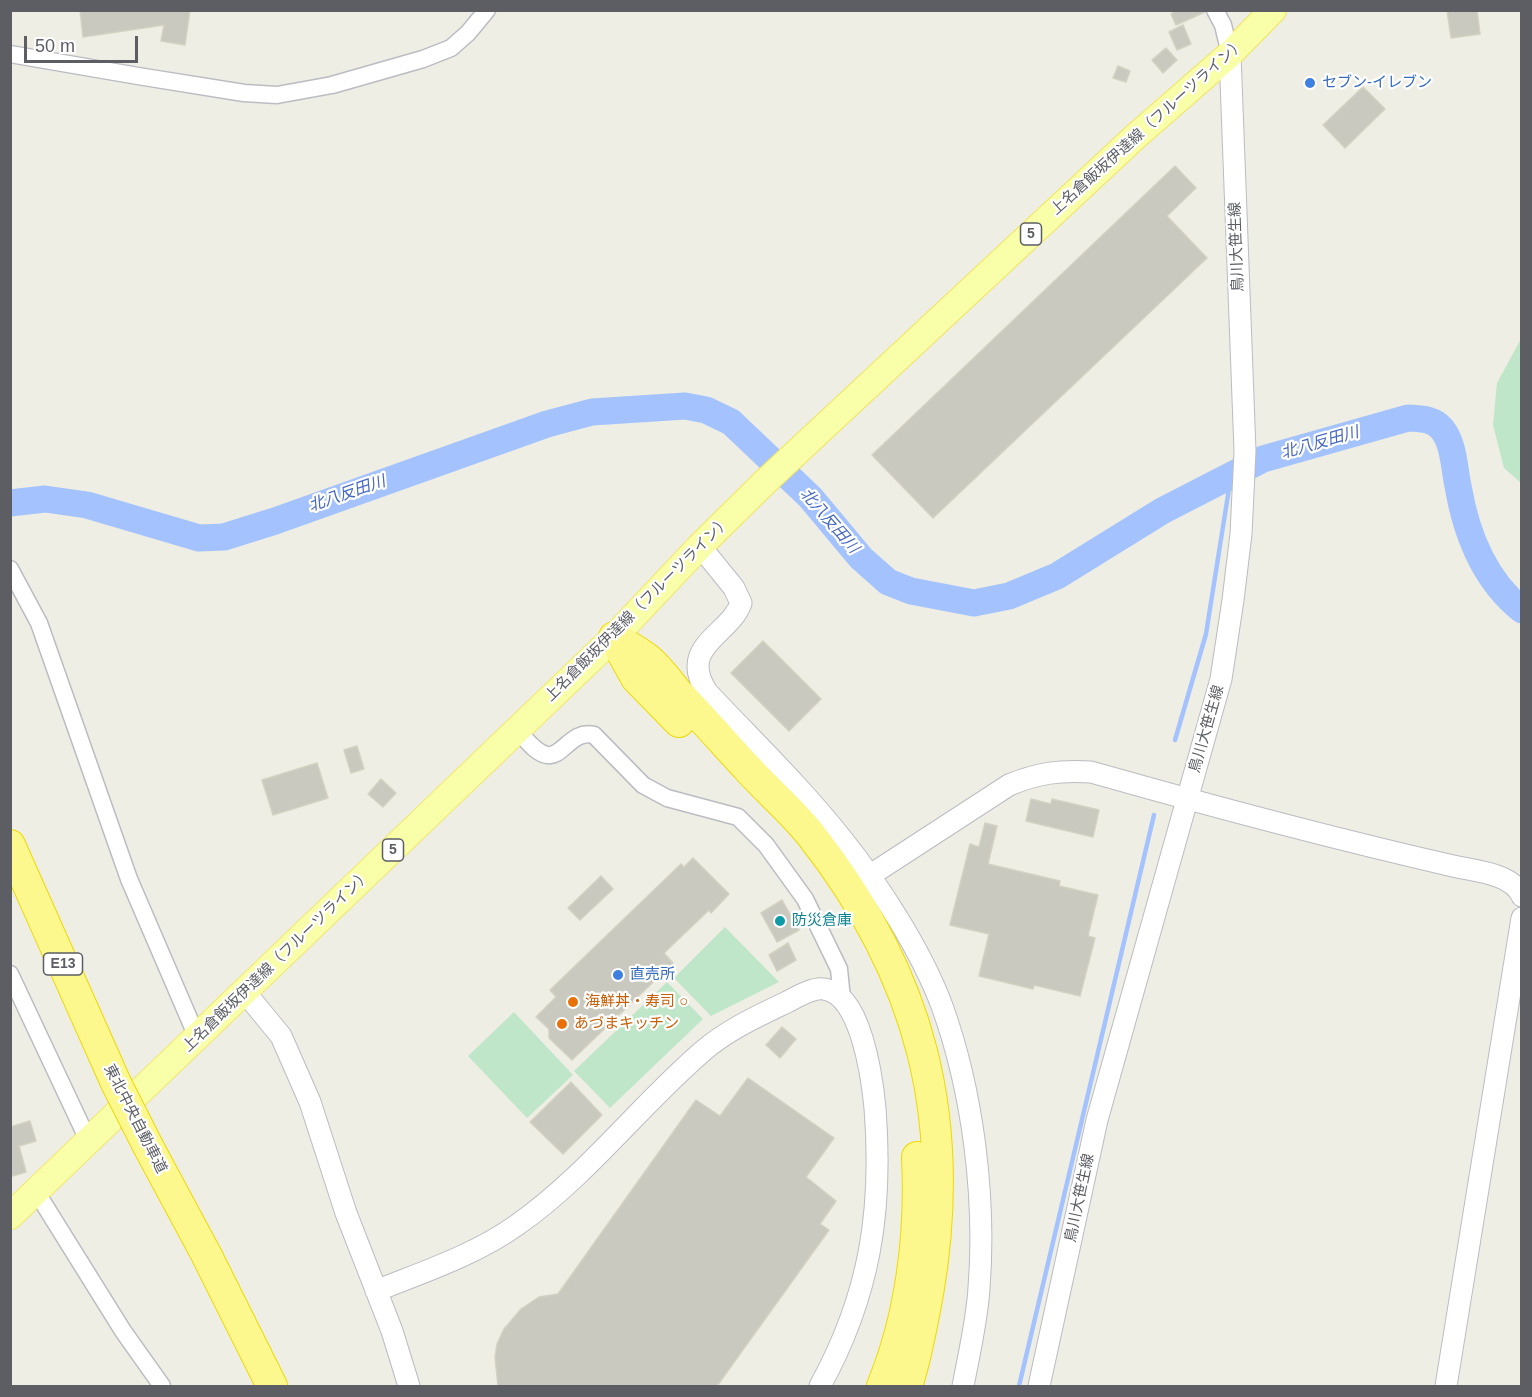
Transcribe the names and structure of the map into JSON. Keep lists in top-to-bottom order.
{
  "streets": {
    "highway": ["E13", "東北中央自動車道"],
    "main road": ["上名倉飯坂伊達線（フルーツライン）", "5"],
    "street": ["鳥川大笹生線"]
  },
  "crossings": [
    ["上名倉飯坂伊達線（フルーツライン）", "鳥川大笹生線"]
  ],
  "water": ["北八反田川"],
  "places": [
    "セブン-イレブン",
    "防災倉庫",
    "直売所",
    "海鮮丼・寿司 ○",
    "あづまキッチン"
  ],
  "scale_bar": "50 m"
}
